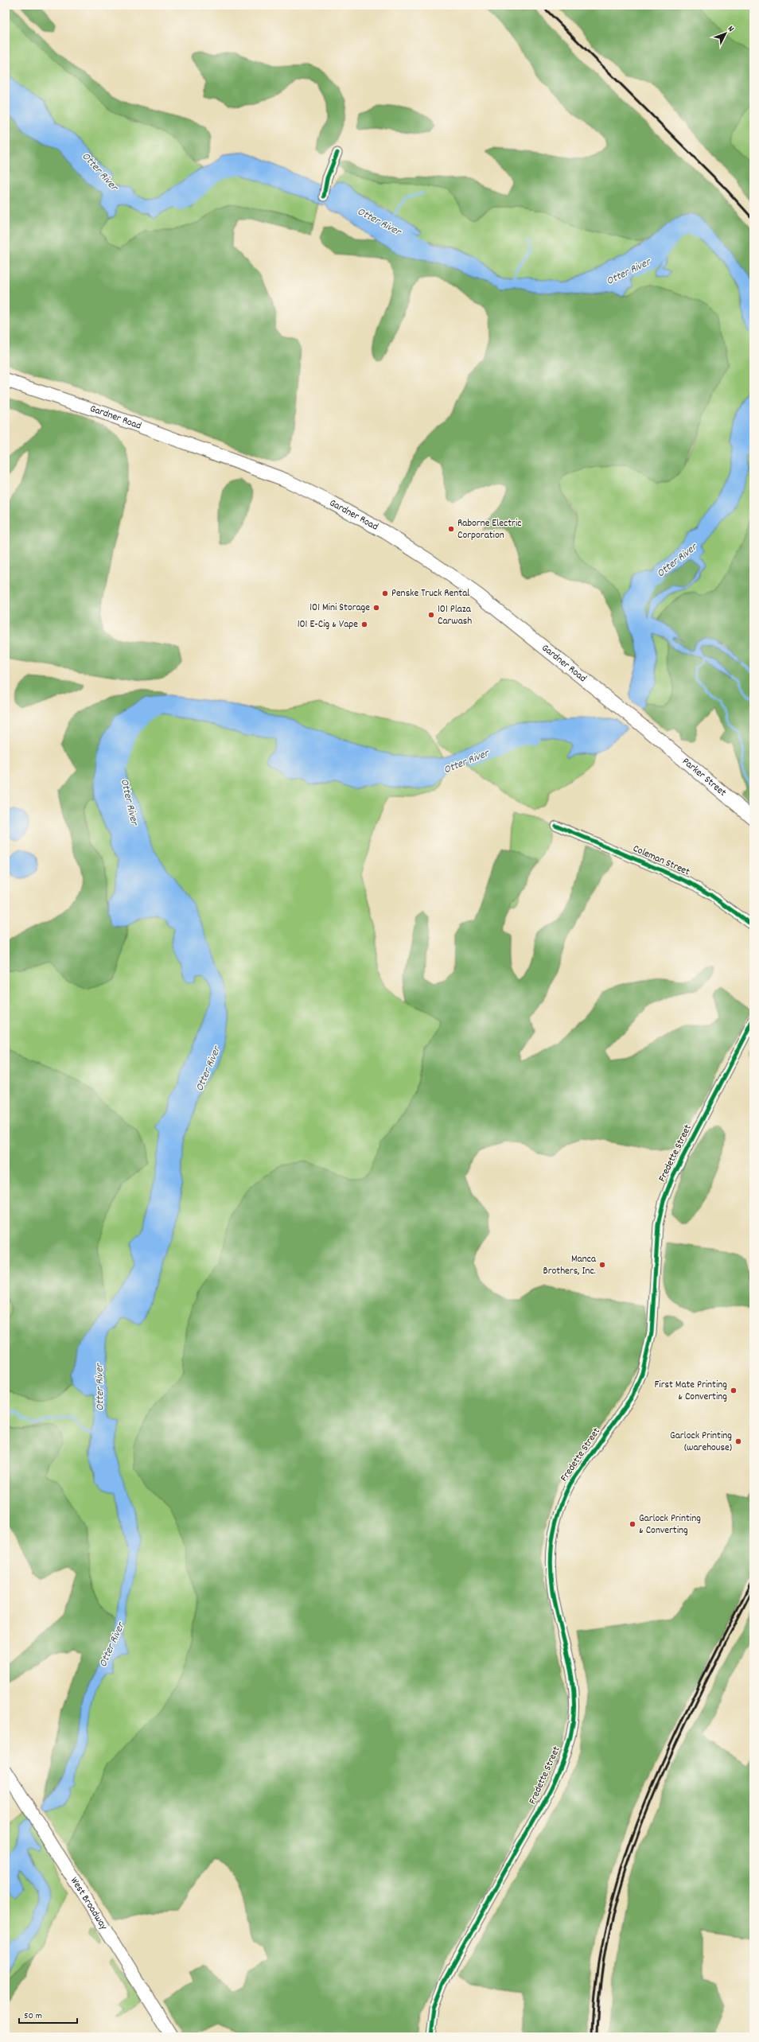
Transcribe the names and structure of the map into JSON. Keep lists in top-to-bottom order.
{
  "streets": {
    "main road": ["Gardner Road", "Parker Street", "West Broadway"],
    "street": ["Coleman Street", "Fredette Street"]
  },
  "crossings": [
    ["Gardner Road", "Parker Street"]
  ],
  "water": ["Otter River"],
  "places": [
    "Raborne Electric Corporation",
    "Penske Truck Rental",
    "101 Mini Storage",
    "101 Plaza Carwash",
    "101 E-Cig & Vape",
    "Manca Brothers, Inc.",
    "First Mate Printing & Converting",
    "Garlock Printing (warehouse)",
    "Garlock Printing & Converting"
  ],
  "scale_bar": "50 m",
  "north": "top right"
}
